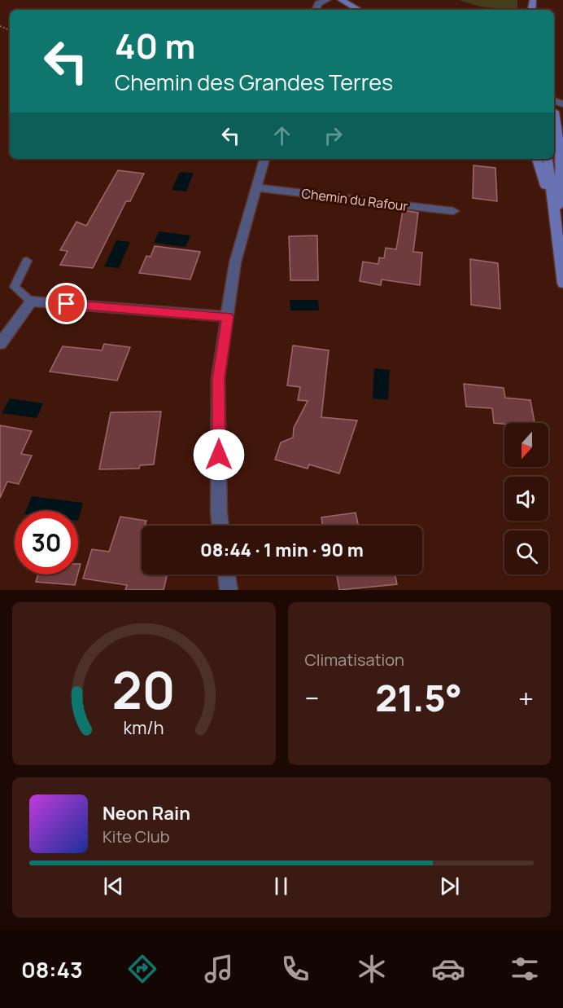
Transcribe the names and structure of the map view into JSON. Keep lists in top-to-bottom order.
{
  "streets": {
    "street": ["Chemin du Rafour"]
  },
  "north": "bottom",
  "page": {
    "turn": ["40 m", "Chemin des Grandes Terres"],
    "limit": "30",
    "trip": "08:44 · 1 min · 90 m",
    "tile": "Climatisation",
    "heat": ["−", "21.5°", "+"],
    "song": ["Neon Rain", "Kite Club"],
    "tabs": "08:43",
    "gauge": ["20", "km/h"]
  }
}
